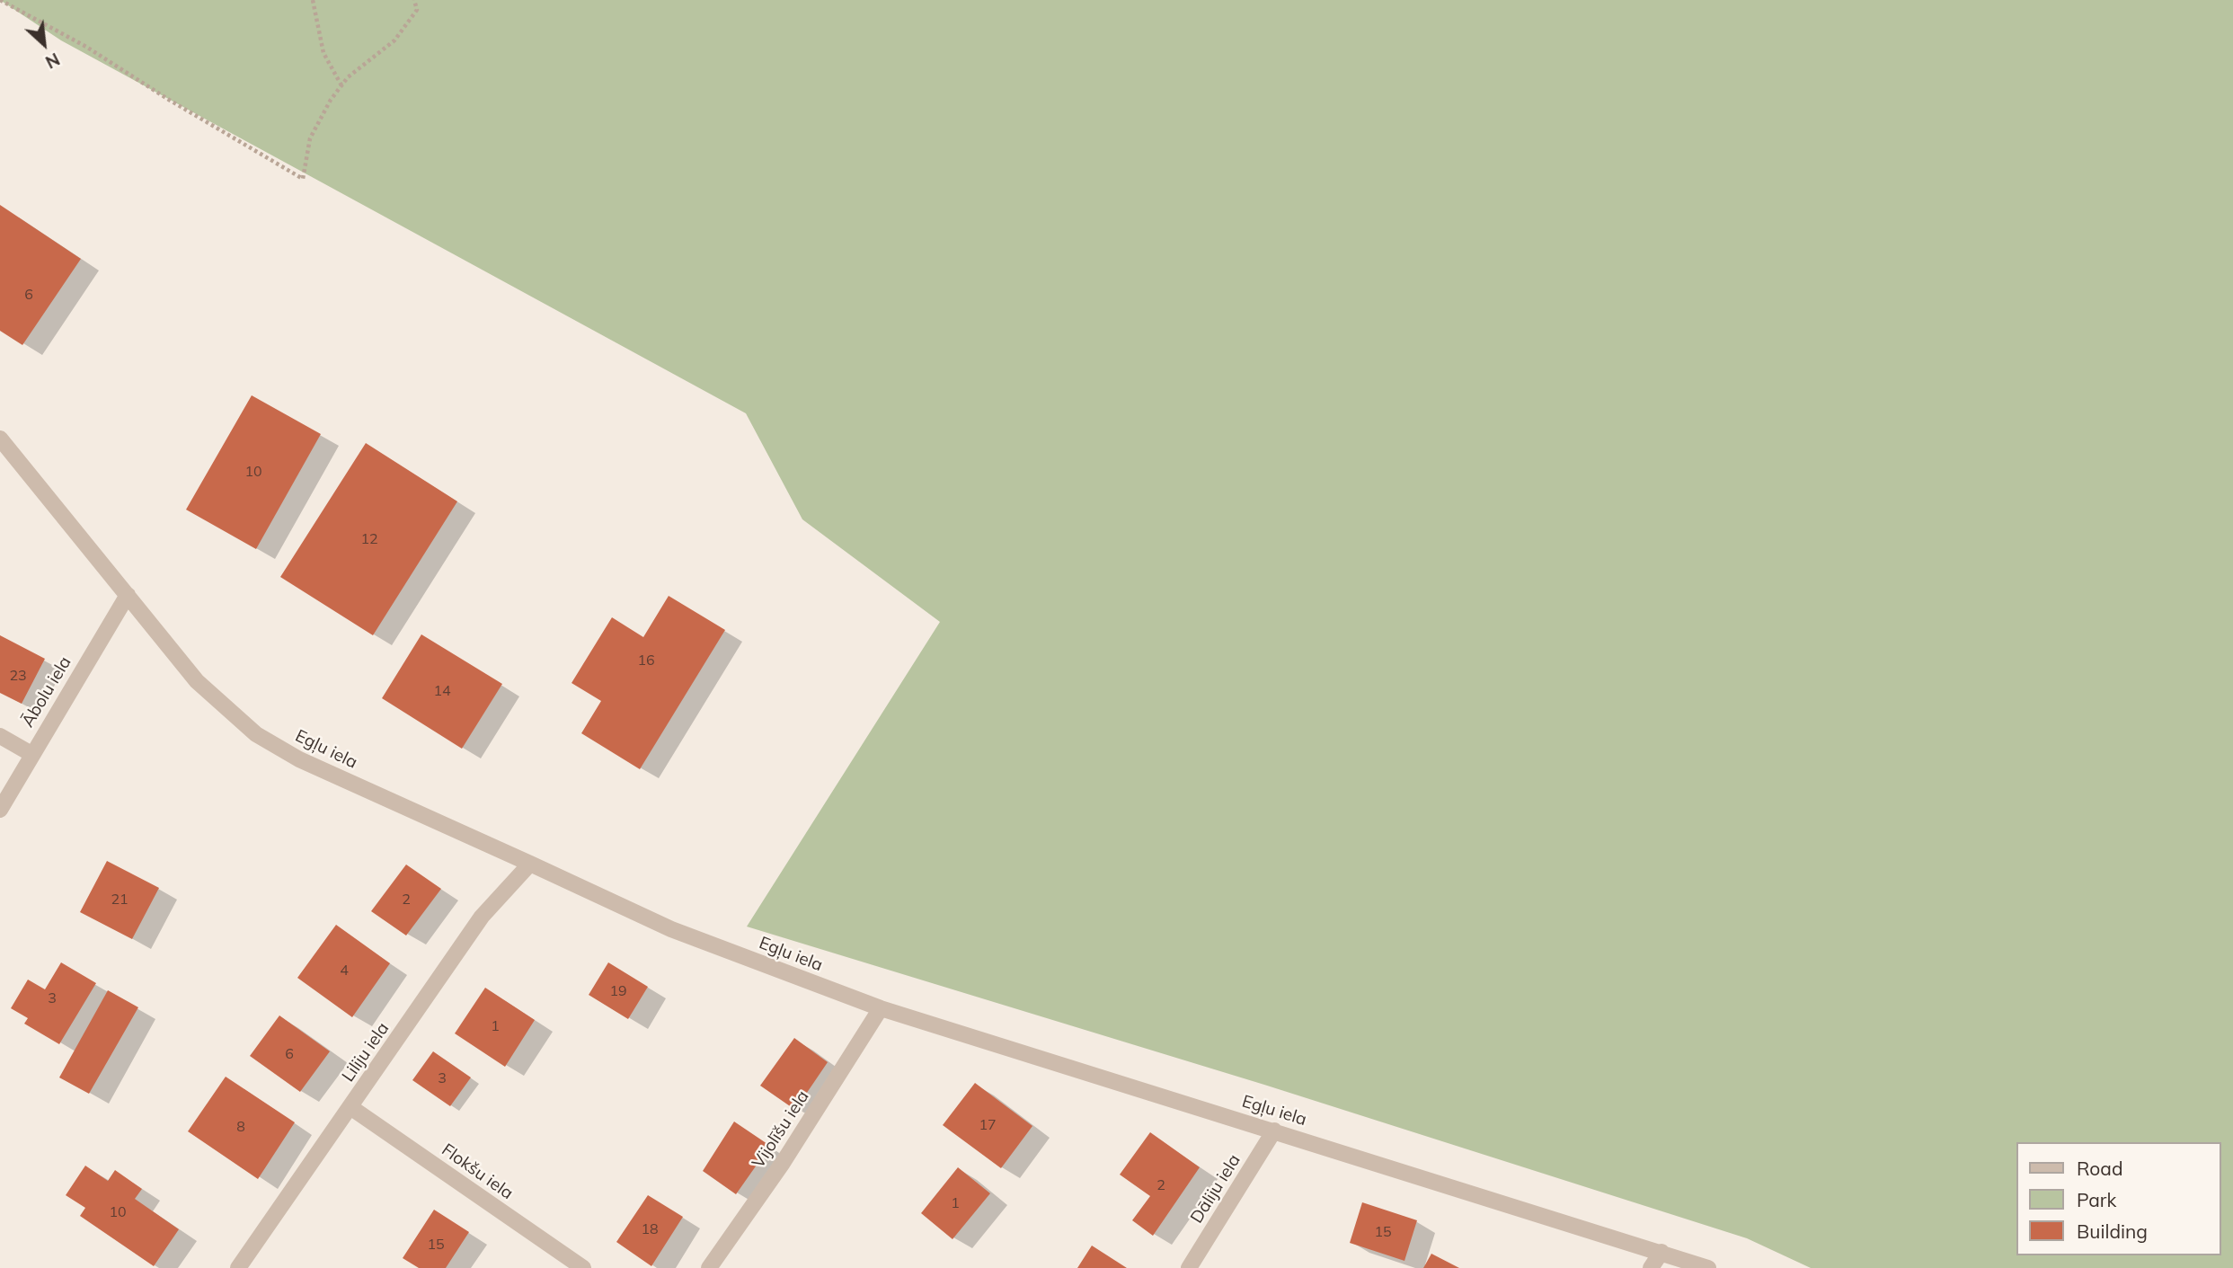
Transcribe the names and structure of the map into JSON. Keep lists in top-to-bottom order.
{
  "streets": {
    "street": [
      "Ābolu iela",
      "Egļu iela",
      "Liliju iela",
      "Vijolīšu iela",
      "Flokšu iela",
      "Dāliju iela"
    ]
  },
  "crossings": [
    ["Ābolu iela", "Egļu iela"],
    ["Egļu iela", "Liliju iela"],
    ["Egļu iela", "Vijolīšu iela"],
    ["Egļu iela", "Dāliju iela"],
    ["Liliju iela", "Flokšu iela"]
  ],
  "house_numbers": [
    "6",
    "10",
    "12",
    "16",
    "23",
    "14",
    "21",
    "2",
    "4",
    "19",
    "3",
    "1",
    "6",
    "3",
    "17",
    "8",
    "2",
    "1",
    "10",
    "18",
    "15",
    "15"
  ],
  "legend": ["Road", "Park", "Building"],
  "north": "bottom right"
}
